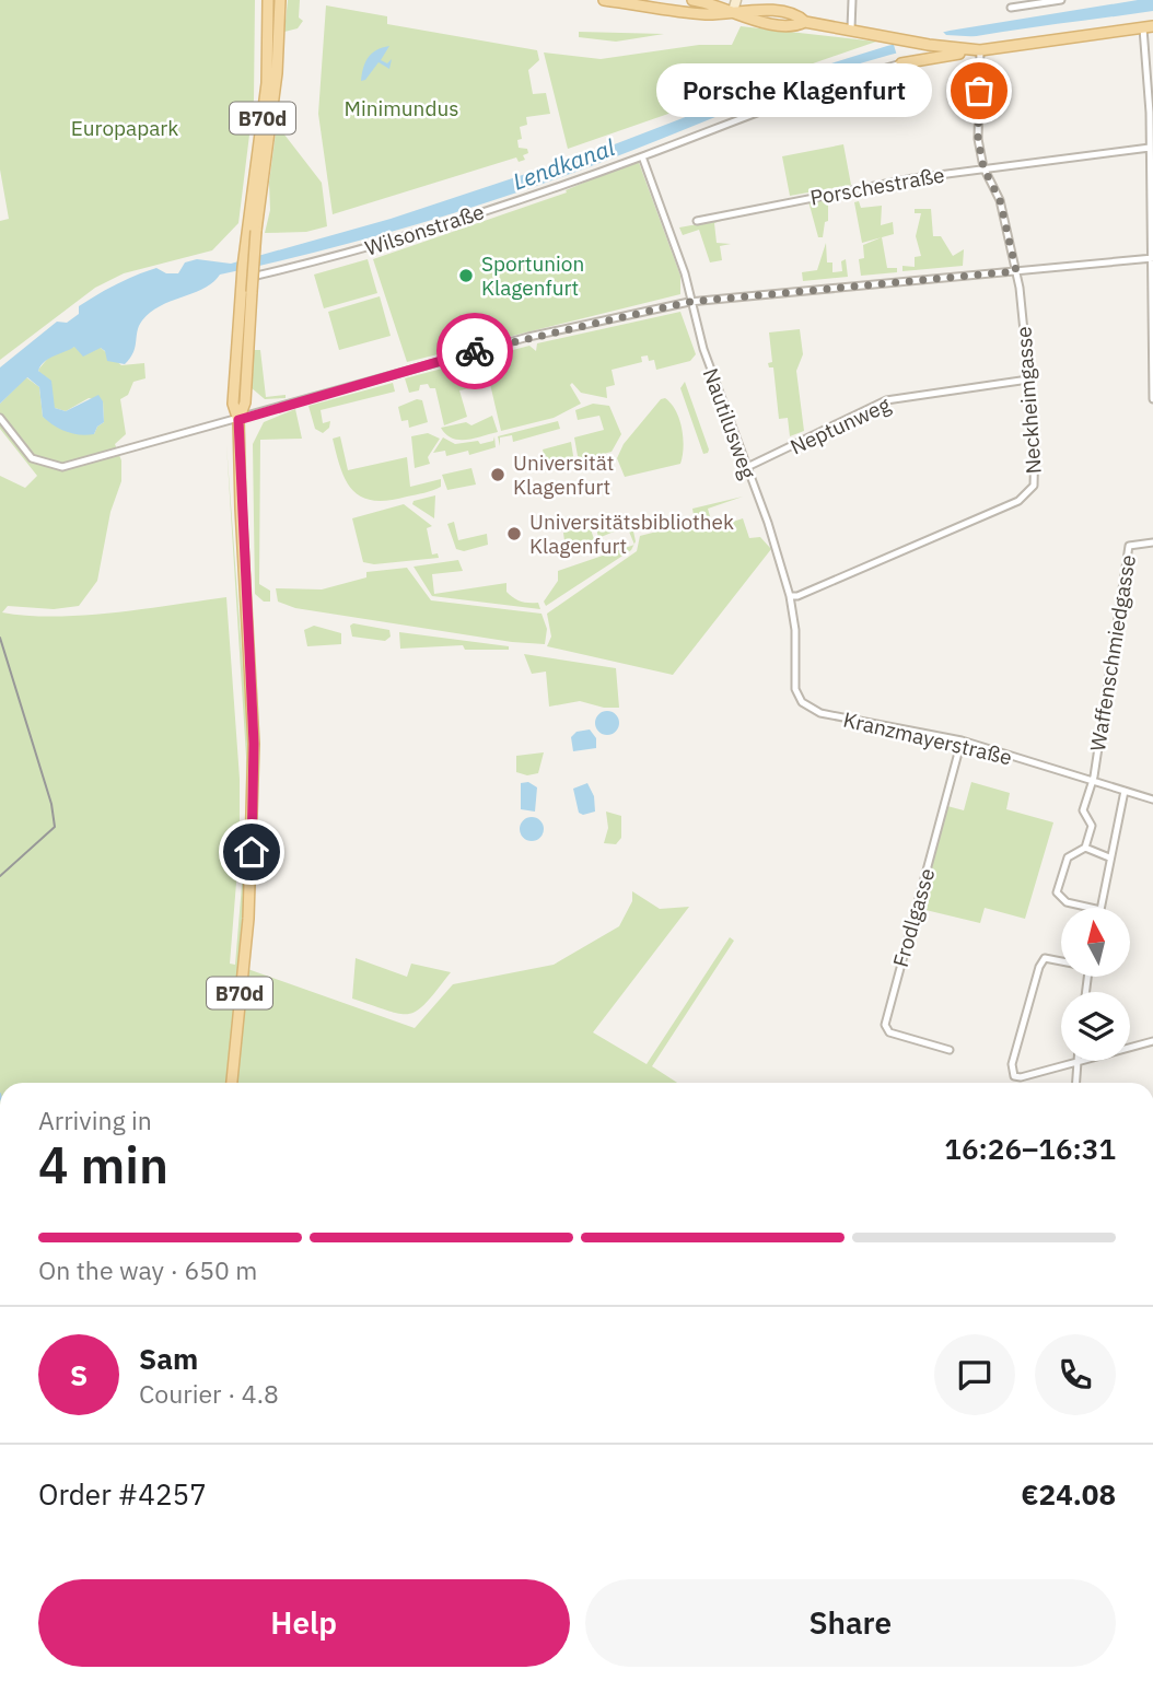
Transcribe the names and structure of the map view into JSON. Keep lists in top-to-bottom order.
{
  "streets": {
    "main road": ["B70d"],
    "street": [
      "Porschestraße",
      "Wilsonstraße",
      "Neckheimgasse",
      "Nautilusweg",
      "Neptunweg",
      "Waffenschmiedgasse",
      "Kranzmayerstraße",
      "Frodlgasse"
    ]
  },
  "crossings": [
    ["Porschestraße", "Neckheimgasse"],
    ["Wilsonstraße", "Nautilusweg"],
    ["Neckheimgasse", "Nautilusweg"],
    ["Neckheimgasse", "Neptunweg"],
    ["Nautilusweg", "Neptunweg"],
    ["Nautilusweg", "Kranzmayerstraße"],
    ["Waffenschmiedgasse", "Kranzmayerstraße"],
    ["Kranzmayerstraße", "Frodlgasse"]
  ],
  "water": ["Lendkanal"],
  "parks": ["Minimundus", "Europapark"],
  "places": [
    "Porsche Klagenfurt",
    "Sportunion Klagenfurt",
    "Universität Klagenfurt",
    "Universitätsbibliothek Klagenfurt"
  ],
  "north": "top",
  "page": {
    "bubble": "Porsche Klagenfurt",
    "heading": ["4 min", "Arriving in", "16:26–16:31"],
    "panel": [
      "Sam",
      "Courier · 4.8",
      "Order #4257",
      "€24.08"
    ],
    "bar": "On the way · 650 m",
    "round": "S",
    "buttons": ["Help", "Share"]
  }
}
